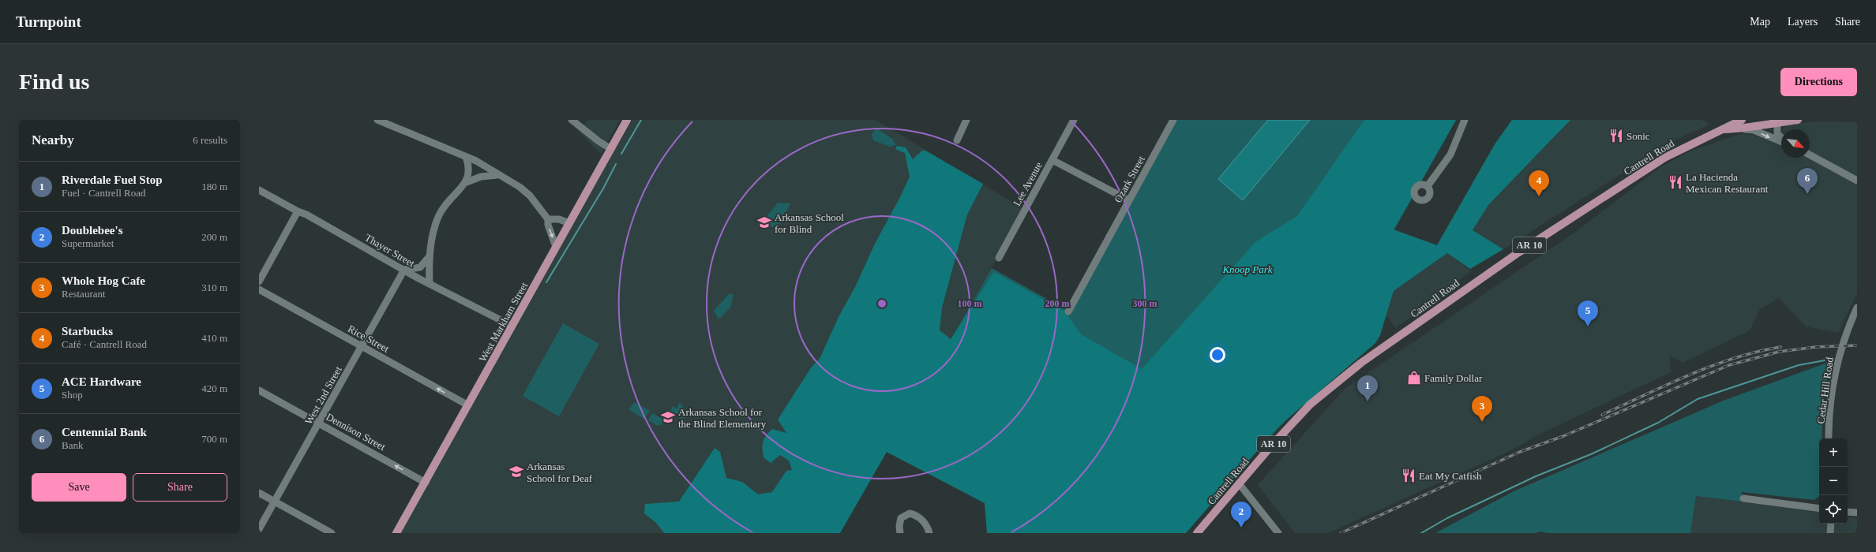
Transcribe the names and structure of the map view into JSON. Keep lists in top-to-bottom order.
{
  "streets": {
    "main road": ["Cantrell Road", "AR 10", "West Markham Street"],
    "street": [
      "Ozark Street",
      "Lee Avenue",
      "Thayer Street",
      "Rice Street",
      "Cedar Hill Road",
      "West 2nd Street",
      "Dennison Street"
    ]
  },
  "crossings": [
    ["Thayer Street", "West Markham Street"],
    ["Thayer Street", "West 2nd Street"],
    ["West Markham Street", "Rice Street"],
    ["West Markham Street", "Dennison Street"],
    ["Rice Street", "West 2nd Street"],
    ["West 2nd Street", "Dennison Street"]
  ],
  "one_way": ["Rice Street", "Dennison Street"],
  "parks": ["Knoop Park"],
  "places": {
    "restaurant": ["Sonic", "La Hacienda Mexican Restaurant", "Eat My Catfish"],
    "school or university": ["Arkansas School for Blind", "Arkansas School for the Blind Elementary", "Arkansas School for Deaf"],
    "shop": ["Family Dollar"]
  },
  "north": "bottom right",
  "page": {
    "header": "Turnpoint",
    "nav": ["Map", "Layers", "Share"],
    "buttons": [
      "Directions",
      ["Save", "Share"]
    ],
    "title": "Find us",
    "heading": ["Nearby", "6 results"],
    "list": [
      {
        "mark": "1",
        "name": "Riverdale Fuel Stop",
        "note": "Fuel · Cantrell Road",
        "value": "180 m"
      },
      {
        "mark": "2",
        "name": "Doublebee's",
        "note": "Supermarket",
        "value": "200 m"
      },
      {
        "mark": "3",
        "name": "Whole Hog Cafe",
        "note": "Restaurant",
        "value": "310 m"
      },
      {
        "mark": "4",
        "name": "Starbucks",
        "note": "Café · Cantrell Road",
        "value": "410 m"
      },
      {
        "mark": "5",
        "name": "ACE Hardware",
        "note": "Shop",
        "value": "420 m"
      },
      {
        "mark": "6",
        "name": "Centennial Bank",
        "note": "Bank",
        "value": "700 m"
      }
    ],
    "pins": [
      "6",
      "4",
      "5",
      "1",
      "3",
      "2"
    ],
    "map_buttons": ["+", "−"]
  },
  "rings": ["100 m", "200 m", "300 m"]
}
